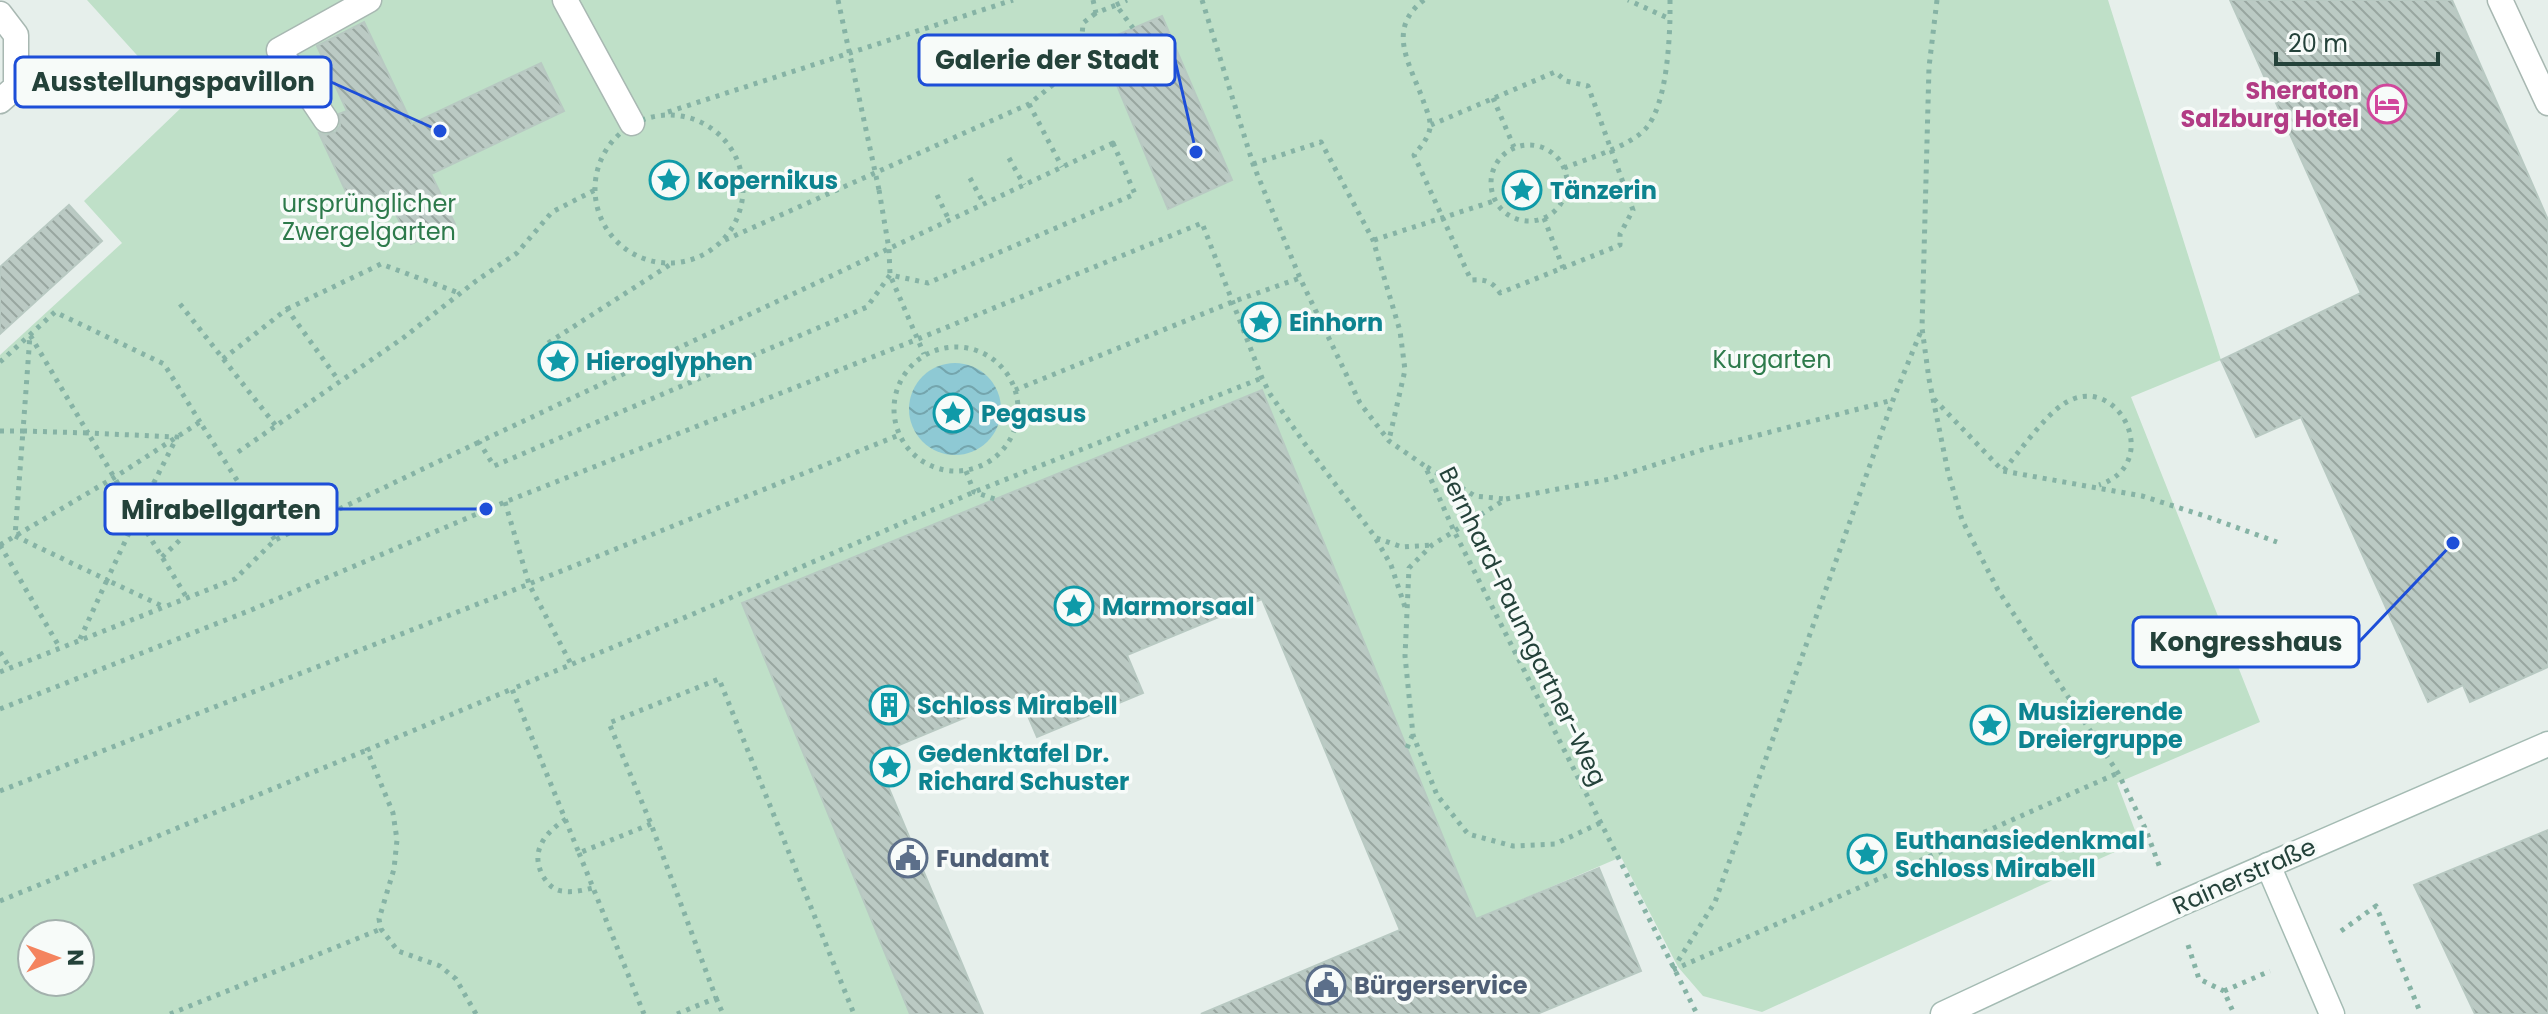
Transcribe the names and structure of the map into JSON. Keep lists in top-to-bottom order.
{
  "streets": {
    "street": ["Rainerstraße"],
    "path": ["Bernhard-Paumgartner-Weg"]
  },
  "parks": ["ursprünglicher Zwergelgarten", "Kurgarten"],
  "places": {
    "hotel": ["Sheraton Salzburg Hotel"],
    "other": [
      "Ausstellungspavillon",
      "Galerie der Stadt",
      "Mirabellgarten",
      "Kongresshaus"
    ],
    "place": [
      "Kopernikus",
      "Tänzerin",
      "Einhorn",
      "Hieroglyphen",
      "Pegasus",
      "Marmorsaal",
      "Musizierende Dreiergruppe",
      "Gedenktafel Dr. Richard Schuster",
      "Euthanasiedenkmal Schloss Mirabell"
    ],
    "building": ["Schloss Mirabell"],
    "public building": ["Fundamt", "Bürgerservice"]
  },
  "scale_bar": "20 m",
  "north": "right"
}
